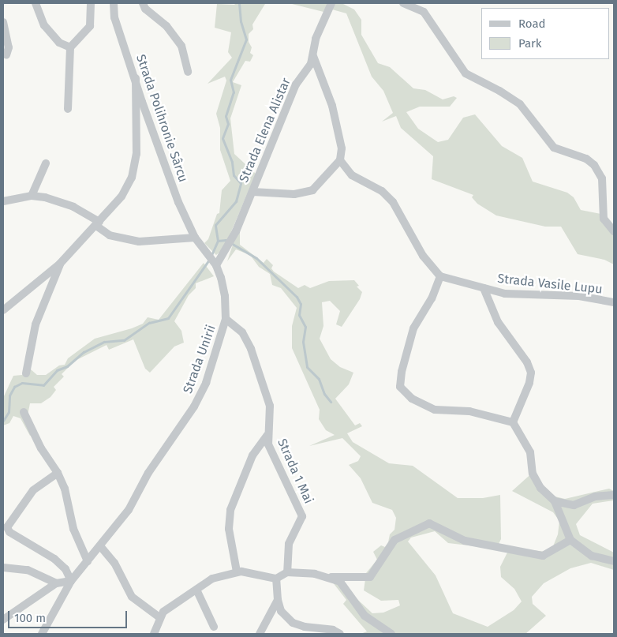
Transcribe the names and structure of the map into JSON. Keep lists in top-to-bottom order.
{
  "streets": {
    "street": [
      "Strada Polihronie Sârcu",
      "Strada Elena Alistar",
      "Strada Vasile Lupu",
      "Strada Unirii",
      "Strada 1 Mai"
    ]
  },
  "crossings": [
    ["Strada Polihronie Sârcu", "Strada Unirii"],
    ["Strada Elena Alistar", "Strada Unirii"],
    ["Strada Unirii", "Strada 1 Mai"]
  ],
  "legend": ["Road", "Park"],
  "scale_bar": "100 m"
}
